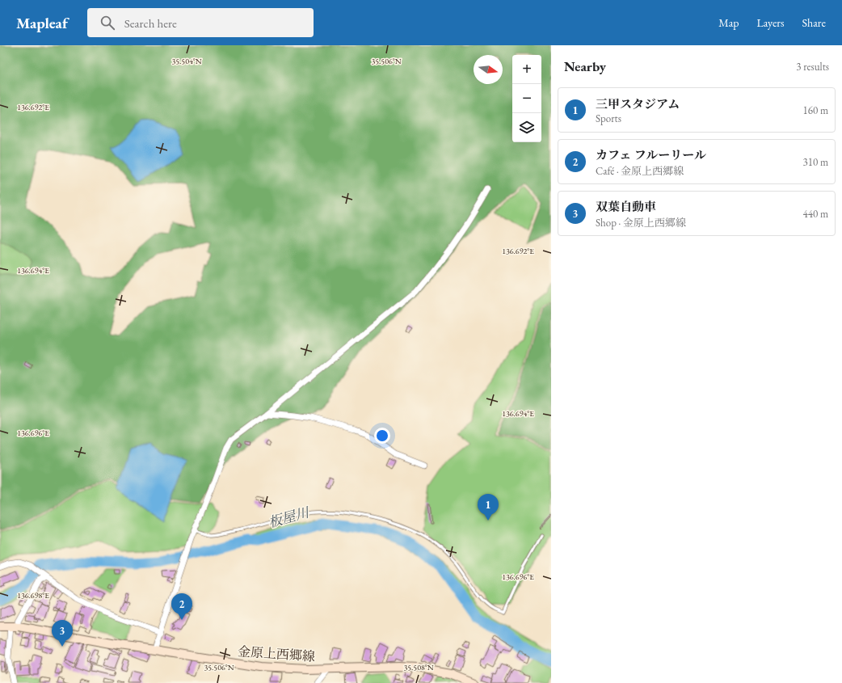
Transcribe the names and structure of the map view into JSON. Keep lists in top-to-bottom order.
{
  "streets": {
    "main road": ["金原上西郷線"]
  },
  "water": ["板屋川"],
  "north": "right",
  "page": {
    "header": "Mapleaf",
    "search": "Search here",
    "nav": ["Map", "Layers", "Share"],
    "heading": ["Nearby", "3 results"],
    "map_buttons": ["+", "−"],
    "list": [
      {
        "mark": "1",
        "name": "三甲スタジアム",
        "note": "Sports",
        "value": "160 m"
      },
      {
        "mark": "2",
        "name": "カフェ フルーリール",
        "note": "Café · 金原上西郷線",
        "value": "310 m"
      },
      {
        "mark": "3",
        "name": "双葉自動車",
        "note": "Shop · 金原上西郷線",
        "value": "440 m"
      }
    ],
    "pins": ["1", "2", "3"]
  },
  "coordinates": [
    "35.504°N",
    "35.506°N",
    "136.692°E",
    "136.694°E",
    "136.696°E",
    "136.698°E",
    "35.508°N"
  ]
}
